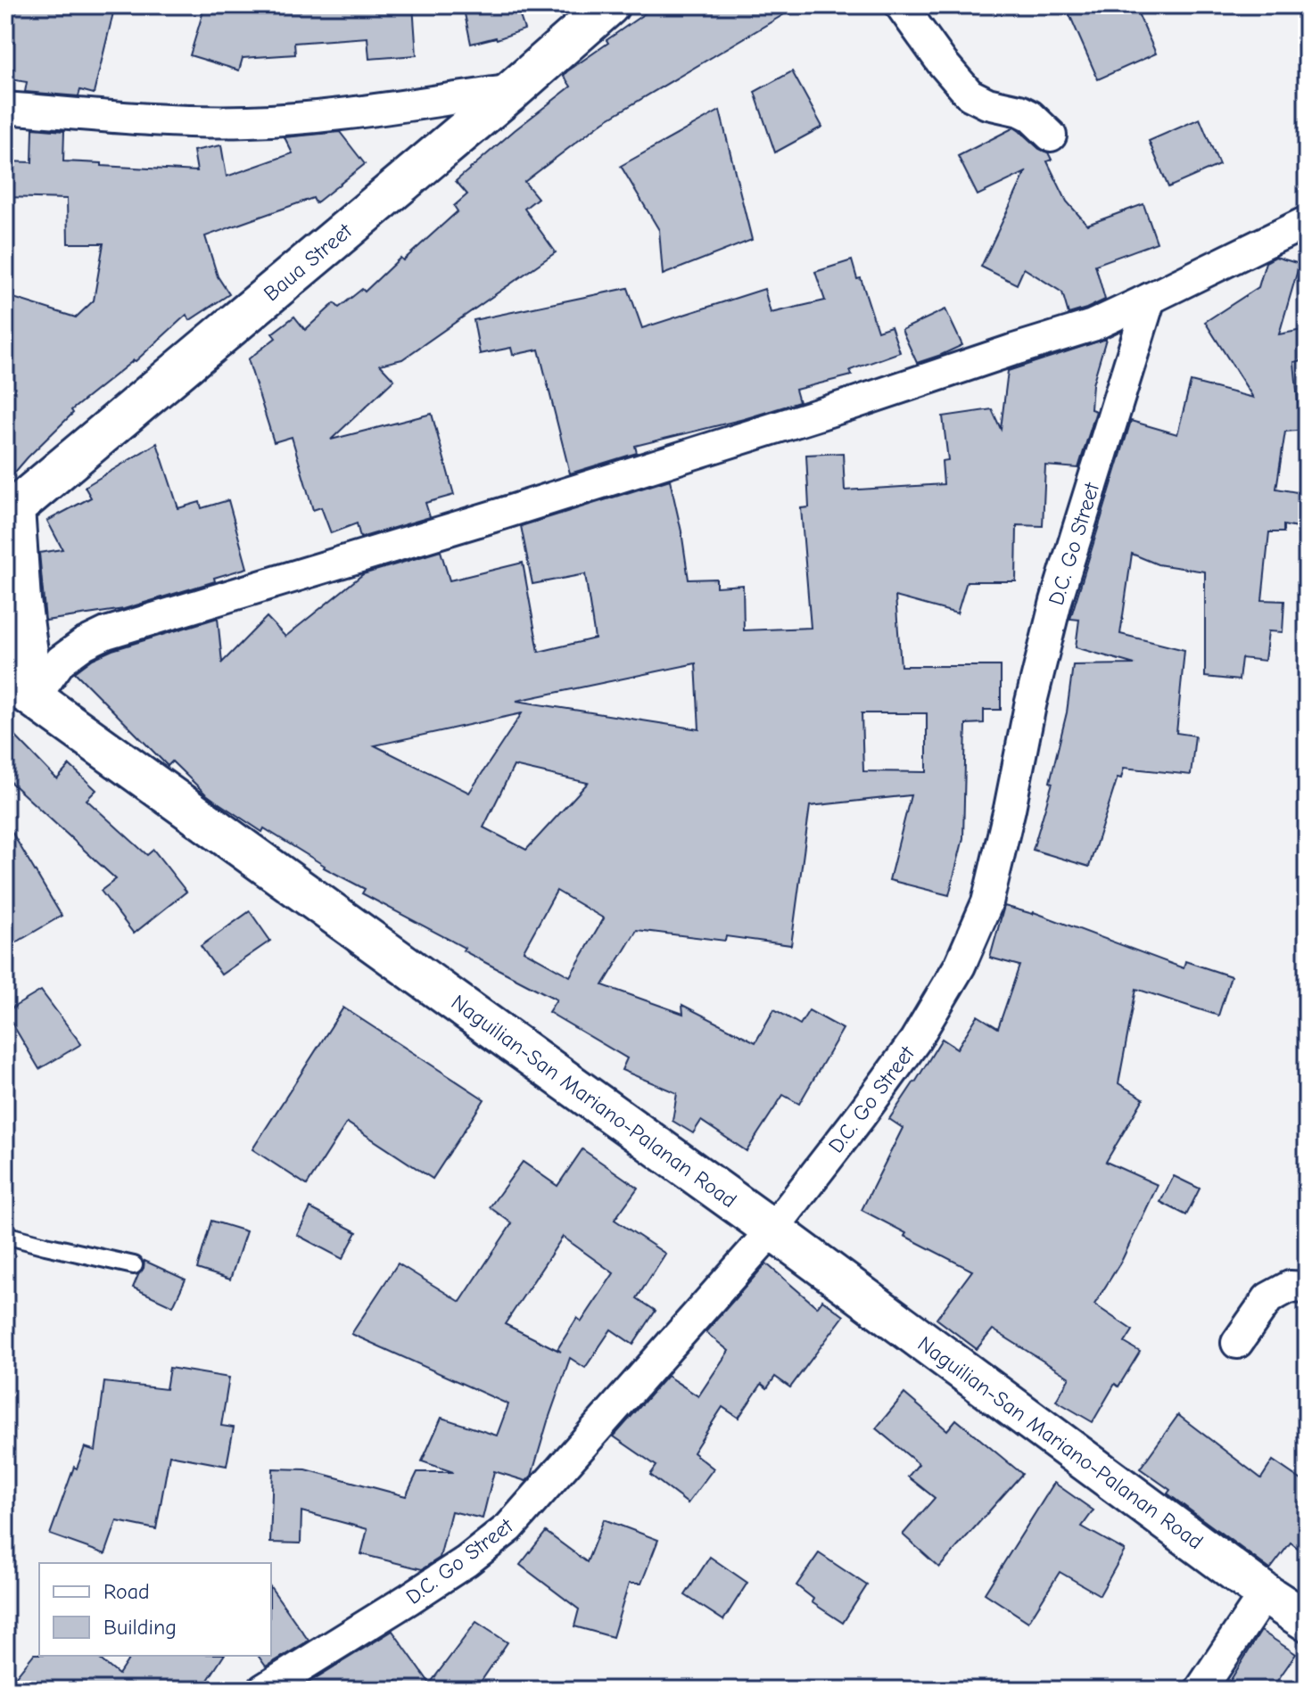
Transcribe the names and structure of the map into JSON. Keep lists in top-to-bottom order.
{
  "streets": {
    "main road": ["Baua Street", "Naguilian-San Mariano-Palanan Road"],
    "street": ["D.C. Go Street"]
  },
  "crossings": [
    ["D.C. Go Street", "Naguilian-San Mariano-Palanan Road"]
  ],
  "legend": ["Road", "Building"]
}
